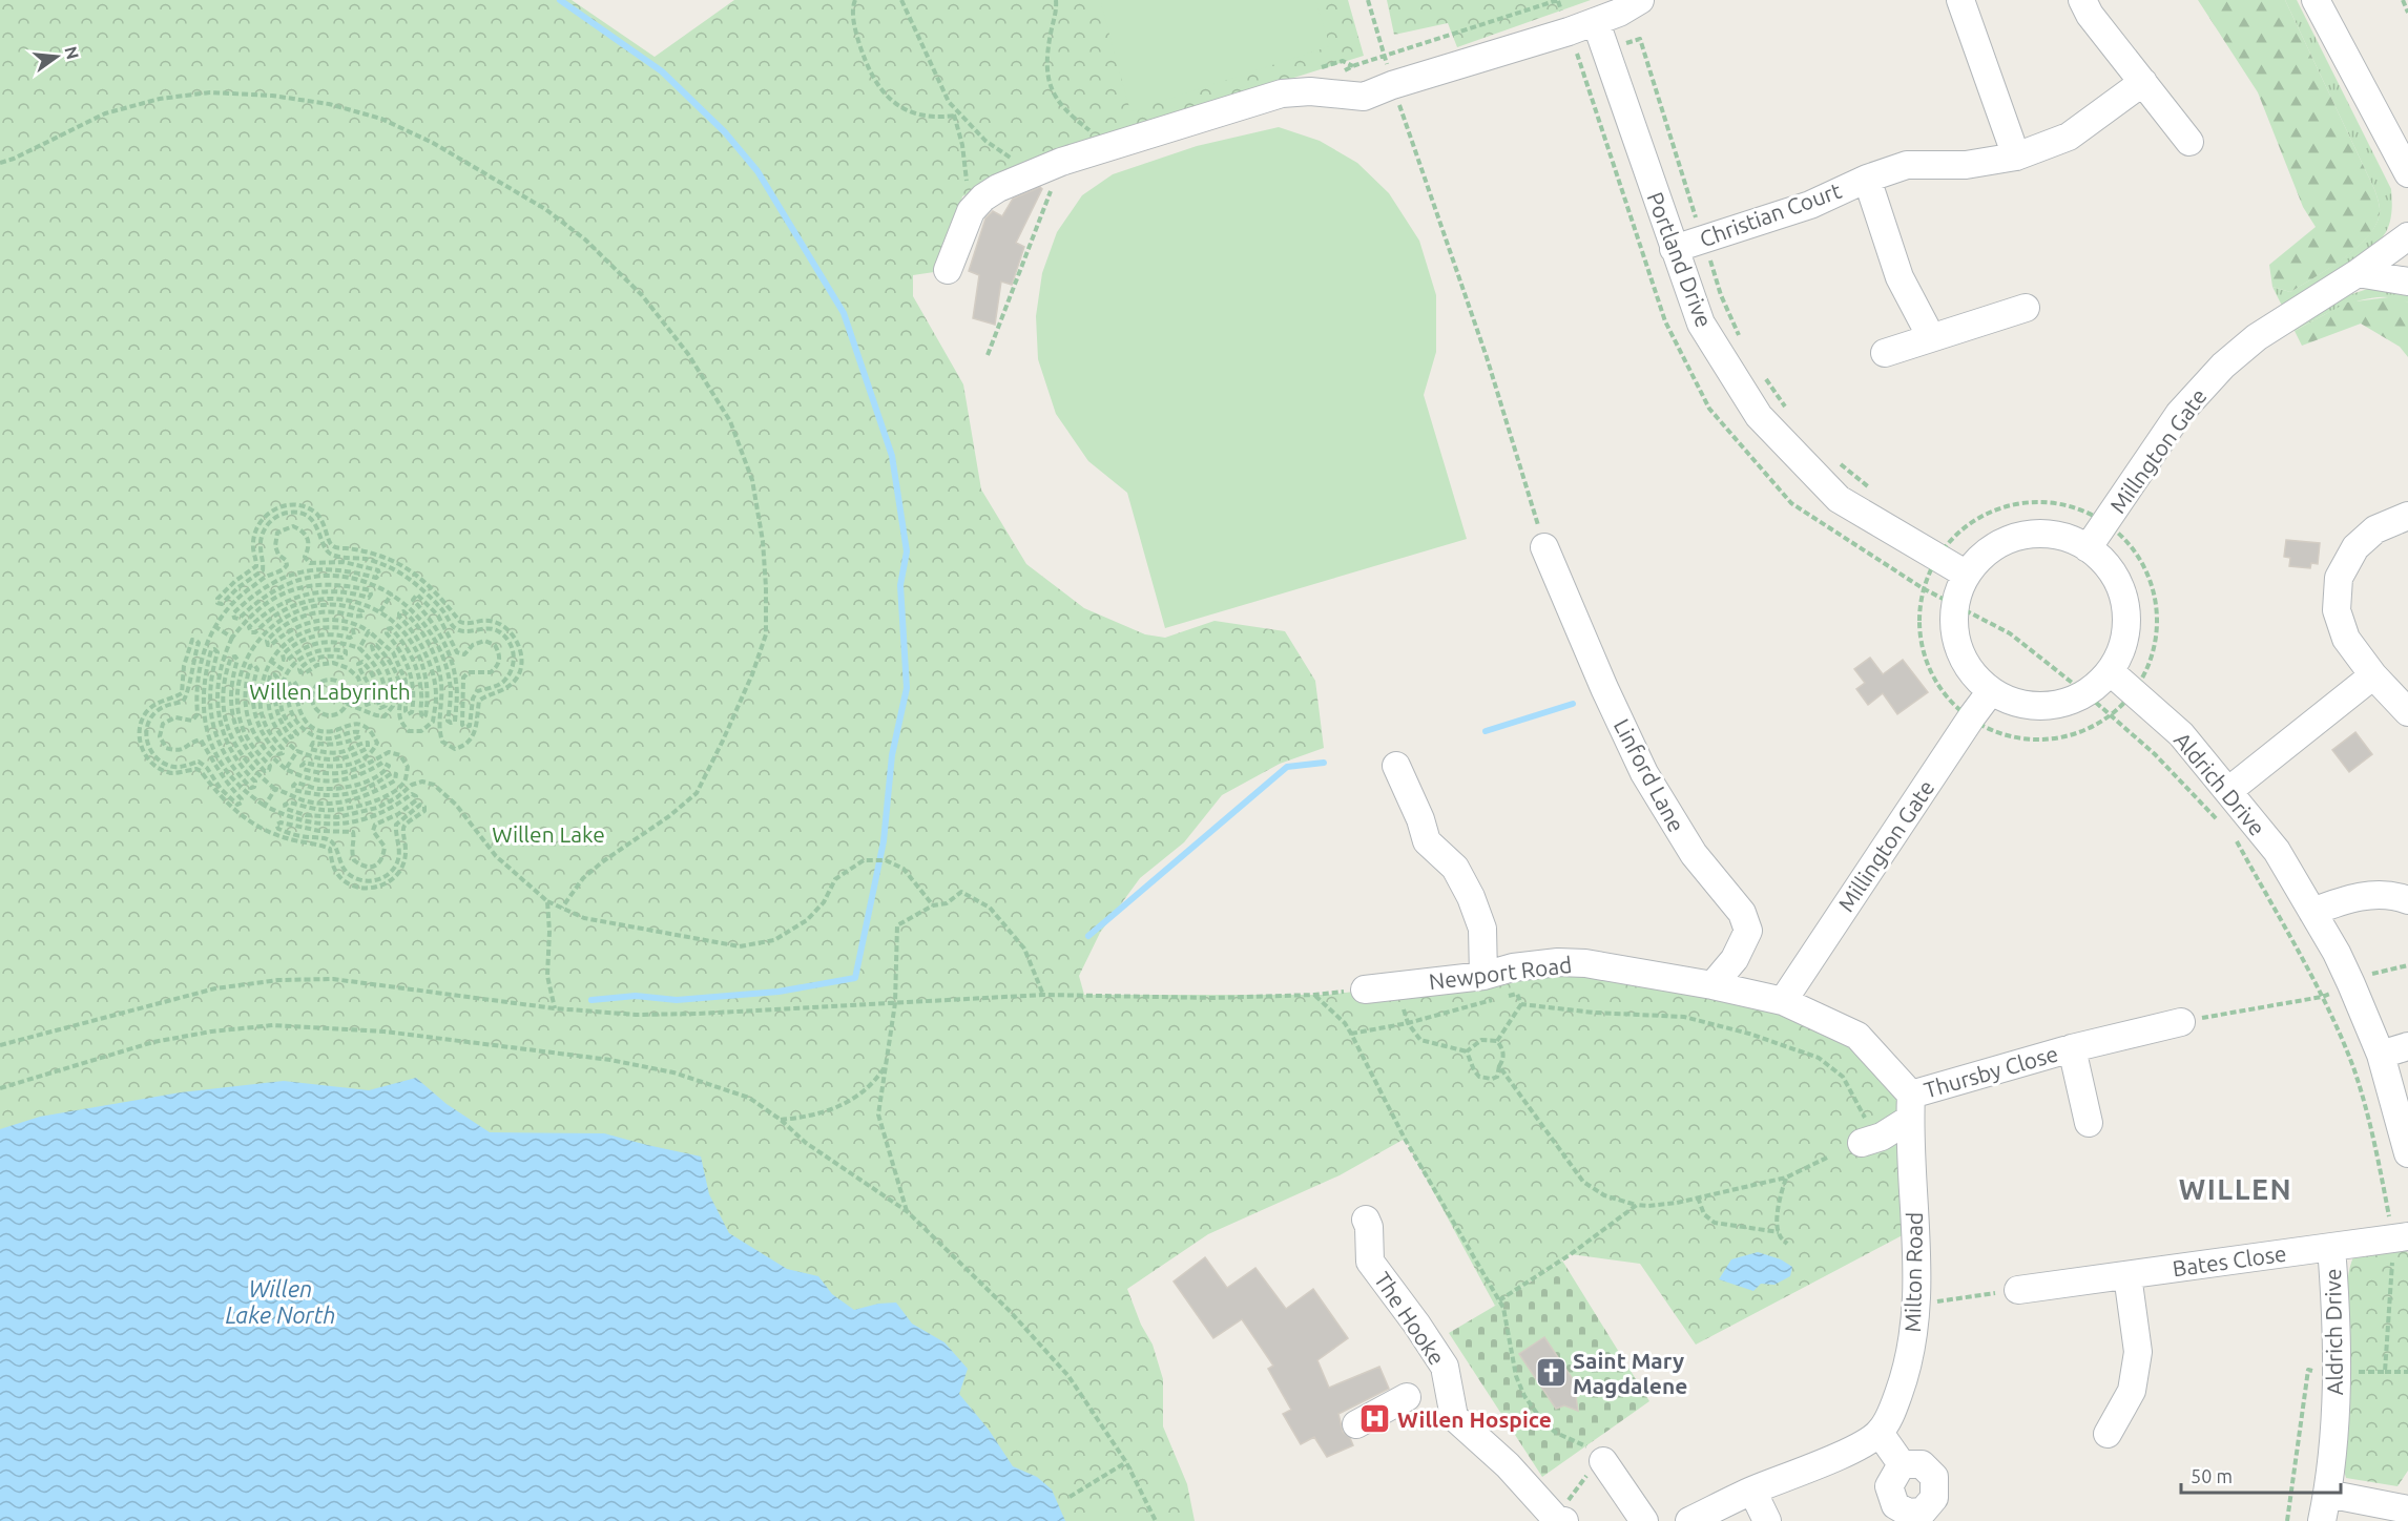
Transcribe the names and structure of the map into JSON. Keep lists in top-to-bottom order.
{
  "streets": {
    "street": [
      "Christian Court",
      "Portland Drive",
      "Millngton Gate",
      "Linford Lane",
      "Aldrich Drive",
      "Millington Gate",
      "Newport Road",
      "Thursby Close",
      "Bates Close",
      "Milton Road",
      "The Hooke"
    ]
  },
  "crossings": [
    ["Christian Court", "Portland Drive"],
    ["Linford Lane", "Newport Road"],
    ["Aldrich Drive", "Bates Close"],
    ["Millington Gate", "Newport Road"],
    ["Thursby Close", "Milton Road"]
  ],
  "districts": ["WILLEN"],
  "water": ["Willen Lake North"],
  "parks": ["Willen Labyrinth", "Willen Lake"],
  "places": {
    "church": ["Saint Mary Magdalene"],
    "hospital": ["Willen Hospice"]
  },
  "scale_bar": "50 m",
  "north": "right"
}
